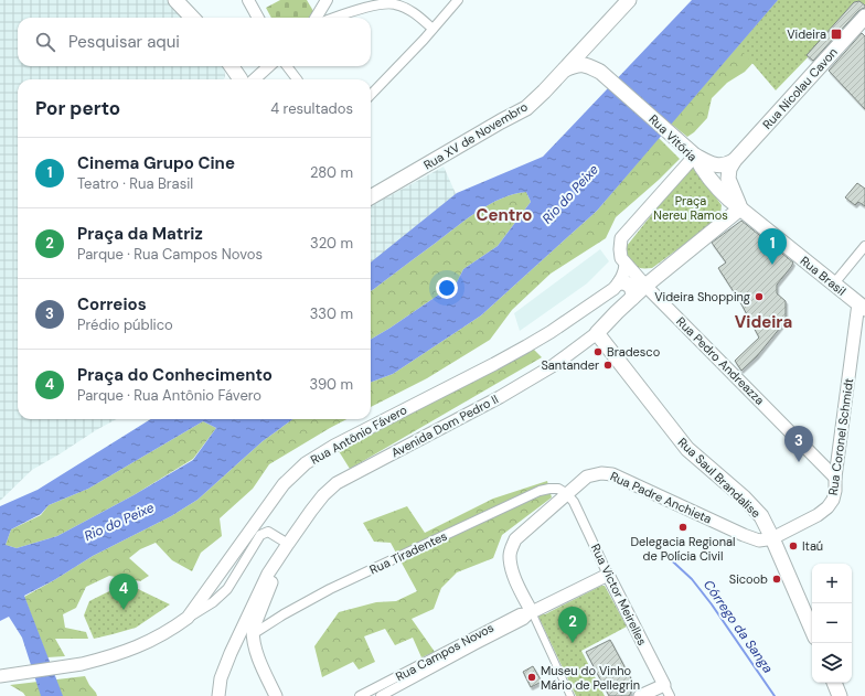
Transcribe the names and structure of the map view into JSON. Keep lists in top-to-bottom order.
{
  "streets": {
    "main road": [
      "Rua Nicolau Cavon",
      "Rua XV de Novembro",
      "Rua Vitória",
      "Rua Brasil",
      "Rua Pedro Andreazza",
      "Avenida Dom Pedro II",
      "Rua Antônio Fávero",
      "Rua Coronel Schmidt",
      "Rua Saul Brandalise",
      "Rua Padre Anchieta",
      "Rua Victor Meirelles",
      "Rua Campos Novos"
    ],
    "street": ["Rua Tiradentes"]
  },
  "crossings": [
    ["Rua Nicolau Cavon", "Rua Vitória"],
    ["Rua Nicolau Cavon", "Rua Brasil"],
    ["Rua Nicolau Cavon", "Avenida Dom Pedro II"],
    ["Rua XV de Novembro", "Rua Vitória"],
    ["Rua Vitória", "Rua Brasil"],
    ["Rua Vitória", "Rua Pedro Andreazza"],
    ["Rua Vitória", "Avenida Dom Pedro II"],
    ["Rua Brasil", "Avenida Dom Pedro II"],
    ["Rua Brasil", "Rua Coronel Schmidt"],
    ["Rua Pedro Andreazza", "Avenida Dom Pedro II"],
    ["Rua Pedro Andreazza", "Rua Coronel Schmidt"],
    ["Avenida Dom Pedro II", "Rua Saul Brandalise"],
    ["Rua Coronel Schmidt", "Rua Saul Brandalise"],
    ["Rua Coronel Schmidt", "Rua Padre Anchieta"],
    ["Rua Saul Brandalise", "Rua Padre Anchieta"],
    ["Rua Padre Anchieta", "Rua Tiradentes"],
    ["Rua Padre Anchieta", "Rua Victor Meirelles"],
    ["Rua Padre Anchieta", "Rua Campos Novos"],
    ["Rua Tiradentes", "Rua Victor Meirelles"],
    ["Rua Victor Meirelles", "Rua Campos Novos"]
  ],
  "districts": ["Centro", "Videira"],
  "water": ["Rio do Peixe", "Córrego da Sanga"],
  "parks": ["Praça Nereu Ramos"],
  "places": {
    "transit": ["Videira"],
    "other": [
      "Videira Shopping",
      "Bradesco",
      "Santander",
      "Delegacia Regional de Polícia Civil",
      "Itaú",
      "Sicoob",
      "Museu do Vinho Mário de Pellegrin"
    ]
  },
  "page": {
    "search": "Pesquisar aqui",
    "heading": ["Por perto", "4 resultados"],
    "list": [
      {
        "mark": "1",
        "name": "Cinema Grupo Cine",
        "note": "Teatro · Rua Brasil",
        "value": "280 m"
      },
      {
        "mark": "2",
        "name": "Praça da Matriz",
        "note": "Parque · Rua Campos Novos",
        "value": "320 m"
      },
      {
        "mark": "3",
        "name": "Correios",
        "note": "Prédio público",
        "value": "330 m"
      },
      {
        "mark": "4",
        "name": "Praça do Conhecimento",
        "note": "Parque · Rua Antônio Fávero",
        "value": "390 m"
      }
    ],
    "pins": [
      "1",
      "3",
      "4",
      "2"
    ],
    "map_buttons": ["+", "−"]
  }
}
